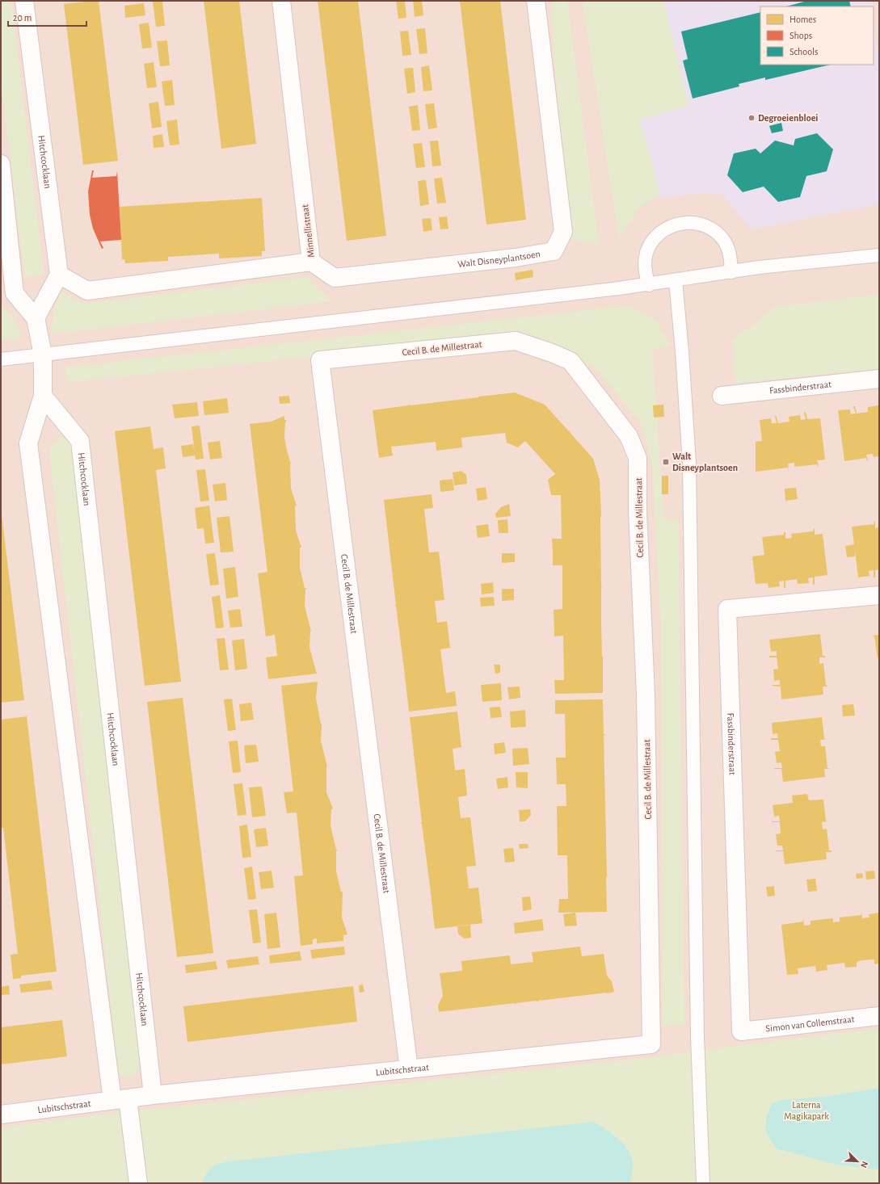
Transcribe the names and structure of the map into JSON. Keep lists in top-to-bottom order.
{
  "streets": {
    "street": [
      "Hitchcocklaan",
      "Minnellistraat",
      "Walt Disneyplantsoen",
      "Cecil B. de Millestraat",
      "Fassbinderstraat",
      "Simon van Collemstraat",
      "Lubitschstraat"
    ]
  },
  "crossings": [
    ["Hitchcocklaan", "Minnellistraat"],
    ["Hitchcocklaan", "Lubitschstraat"],
    ["Minnellistraat", "Walt Disneyplantsoen"],
    ["Cecil B. de Millestraat", "Lubitschstraat"],
    ["Fassbinderstraat", "Simon van Collemstraat"]
  ],
  "parks": ["Laterna Magikapark"],
  "places": {
    "other": ["Degroeienbloei"],
    "transit": ["Walt Disneyplantsoen"]
  },
  "legend": ["Homes", "Shops", "Schools"],
  "scale_bar": "20 m",
  "north": "bottom right"
}
